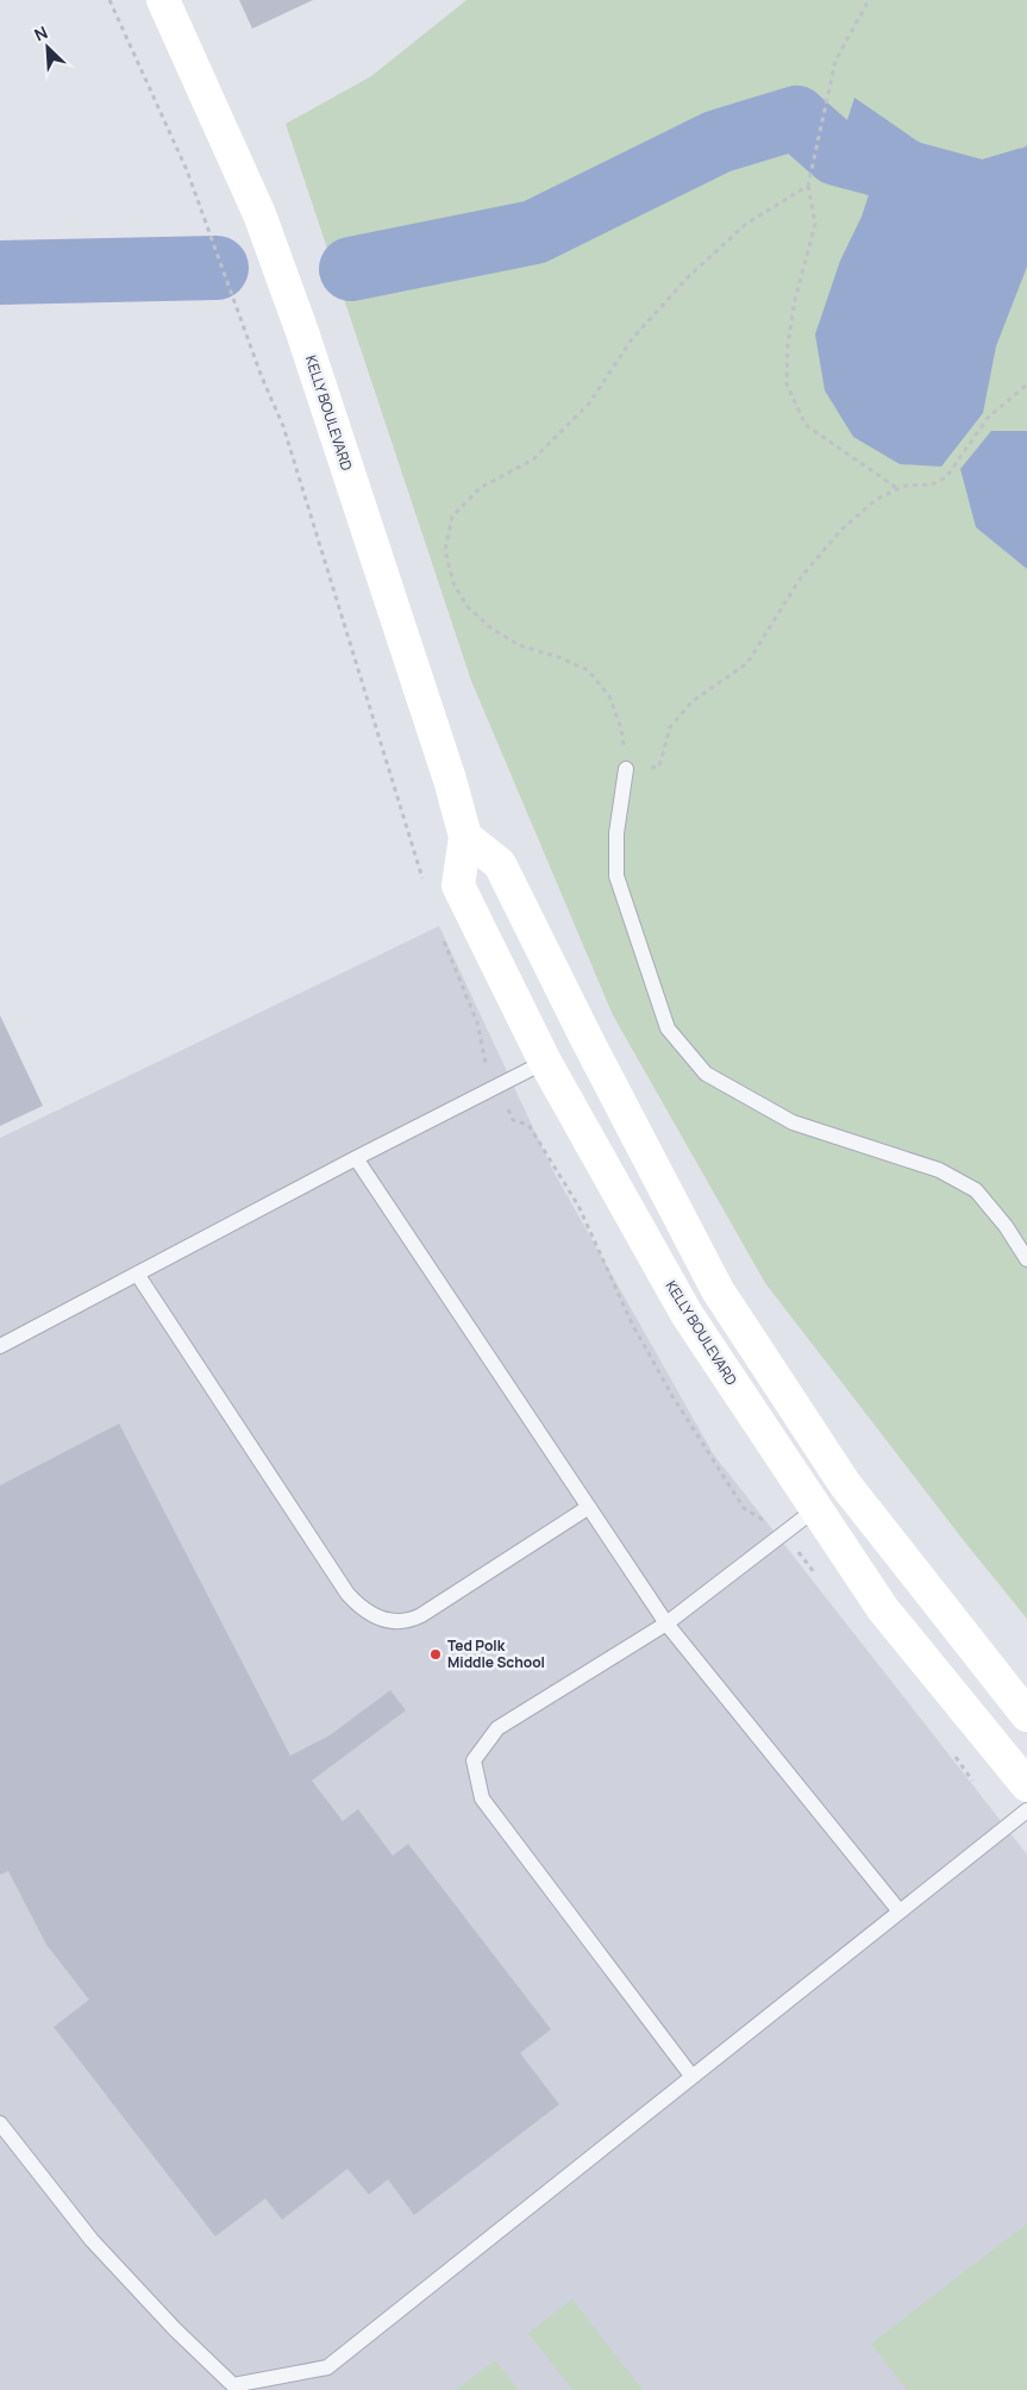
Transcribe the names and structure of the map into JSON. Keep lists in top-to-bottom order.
{
  "streets": {
    "street": ["KELLY BOULEVARD"]
  },
  "places": ["Ted Polk Middle School"],
  "north": "top left"
}
